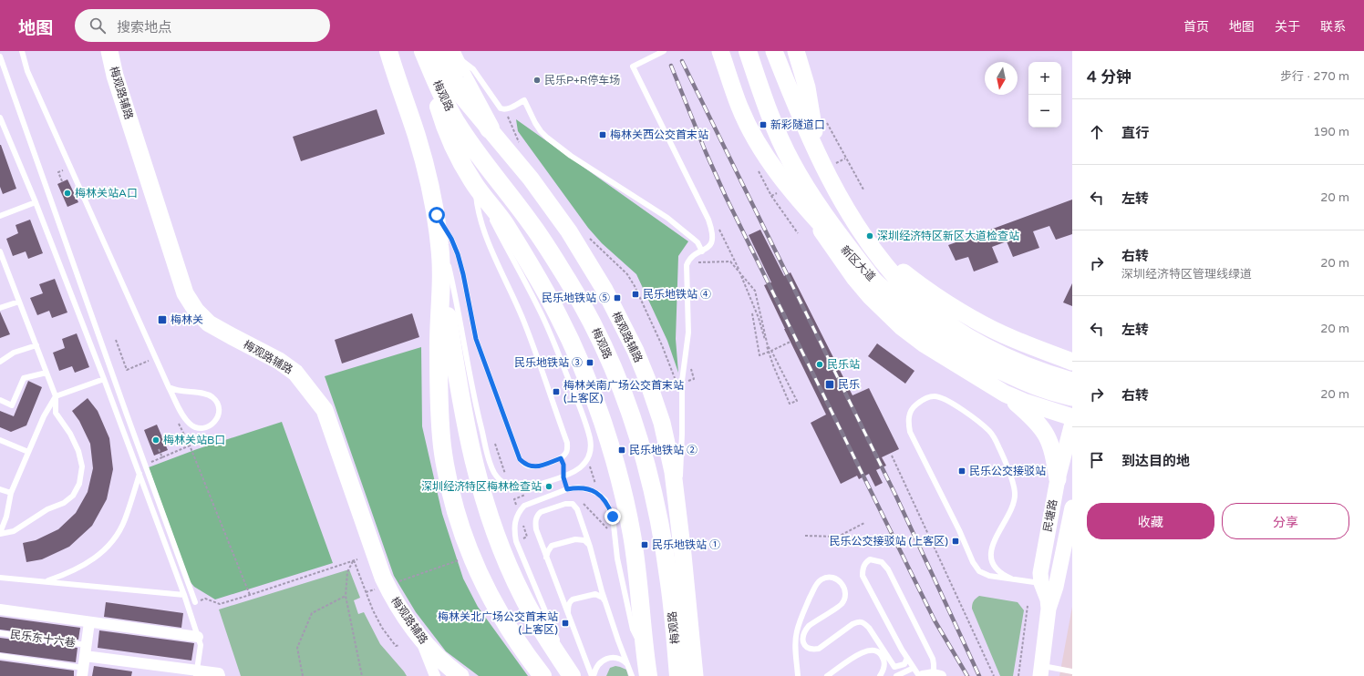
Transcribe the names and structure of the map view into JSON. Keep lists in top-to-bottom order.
{
  "streets": {
    "highway": ["梅观路"],
    "main road": ["梅观路辅路", "新区大道", "民塘路"],
    "lane": ["民乐东十六巷"]
  },
  "places": {
    "other": [
      "民乐P+R停车场",
      "梅林关站A口",
      "深圳经济特区新区大道检查站",
      "民乐站",
      "梅林关站B口",
      "深圳经济特区梅林检查站"
    ],
    "transit": [
      "新彩隧道口",
      "梅林关西公交首末站",
      "民乐地铁站 ④",
      "民乐地铁站 ⑤",
      "梅林关",
      "民乐地铁站 ③",
      "民乐",
      "梅林关南广场公交首末站 (上客区)",
      "民乐地铁站 ②",
      "民乐公交接驳站",
      "民乐公交接驳站 (上客区)",
      "民乐地铁站 ①",
      "梅林关北广场公交首末站 (上客区)"
    ]
  },
  "north": "bottom",
  "page": {
    "header": "地图",
    "search": "搜索地点",
    "nav": [
      "首页",
      "地图",
      "关于",
      "联系"
    ],
    "heading": ["4 分钟", "步行 · 270 m"],
    "map_buttons": ["+", "−"],
    "list": [
      ["直行", "190 m"],
      ["左转", "20 m"],
      ["右转", "深圳经济特区管理线绿道", "20 m"],
      ["左转", "20 m"],
      ["右转", "20 m"],
      "到达目的地"
    ],
    "buttons": ["收藏", "分享"]
  }
}
